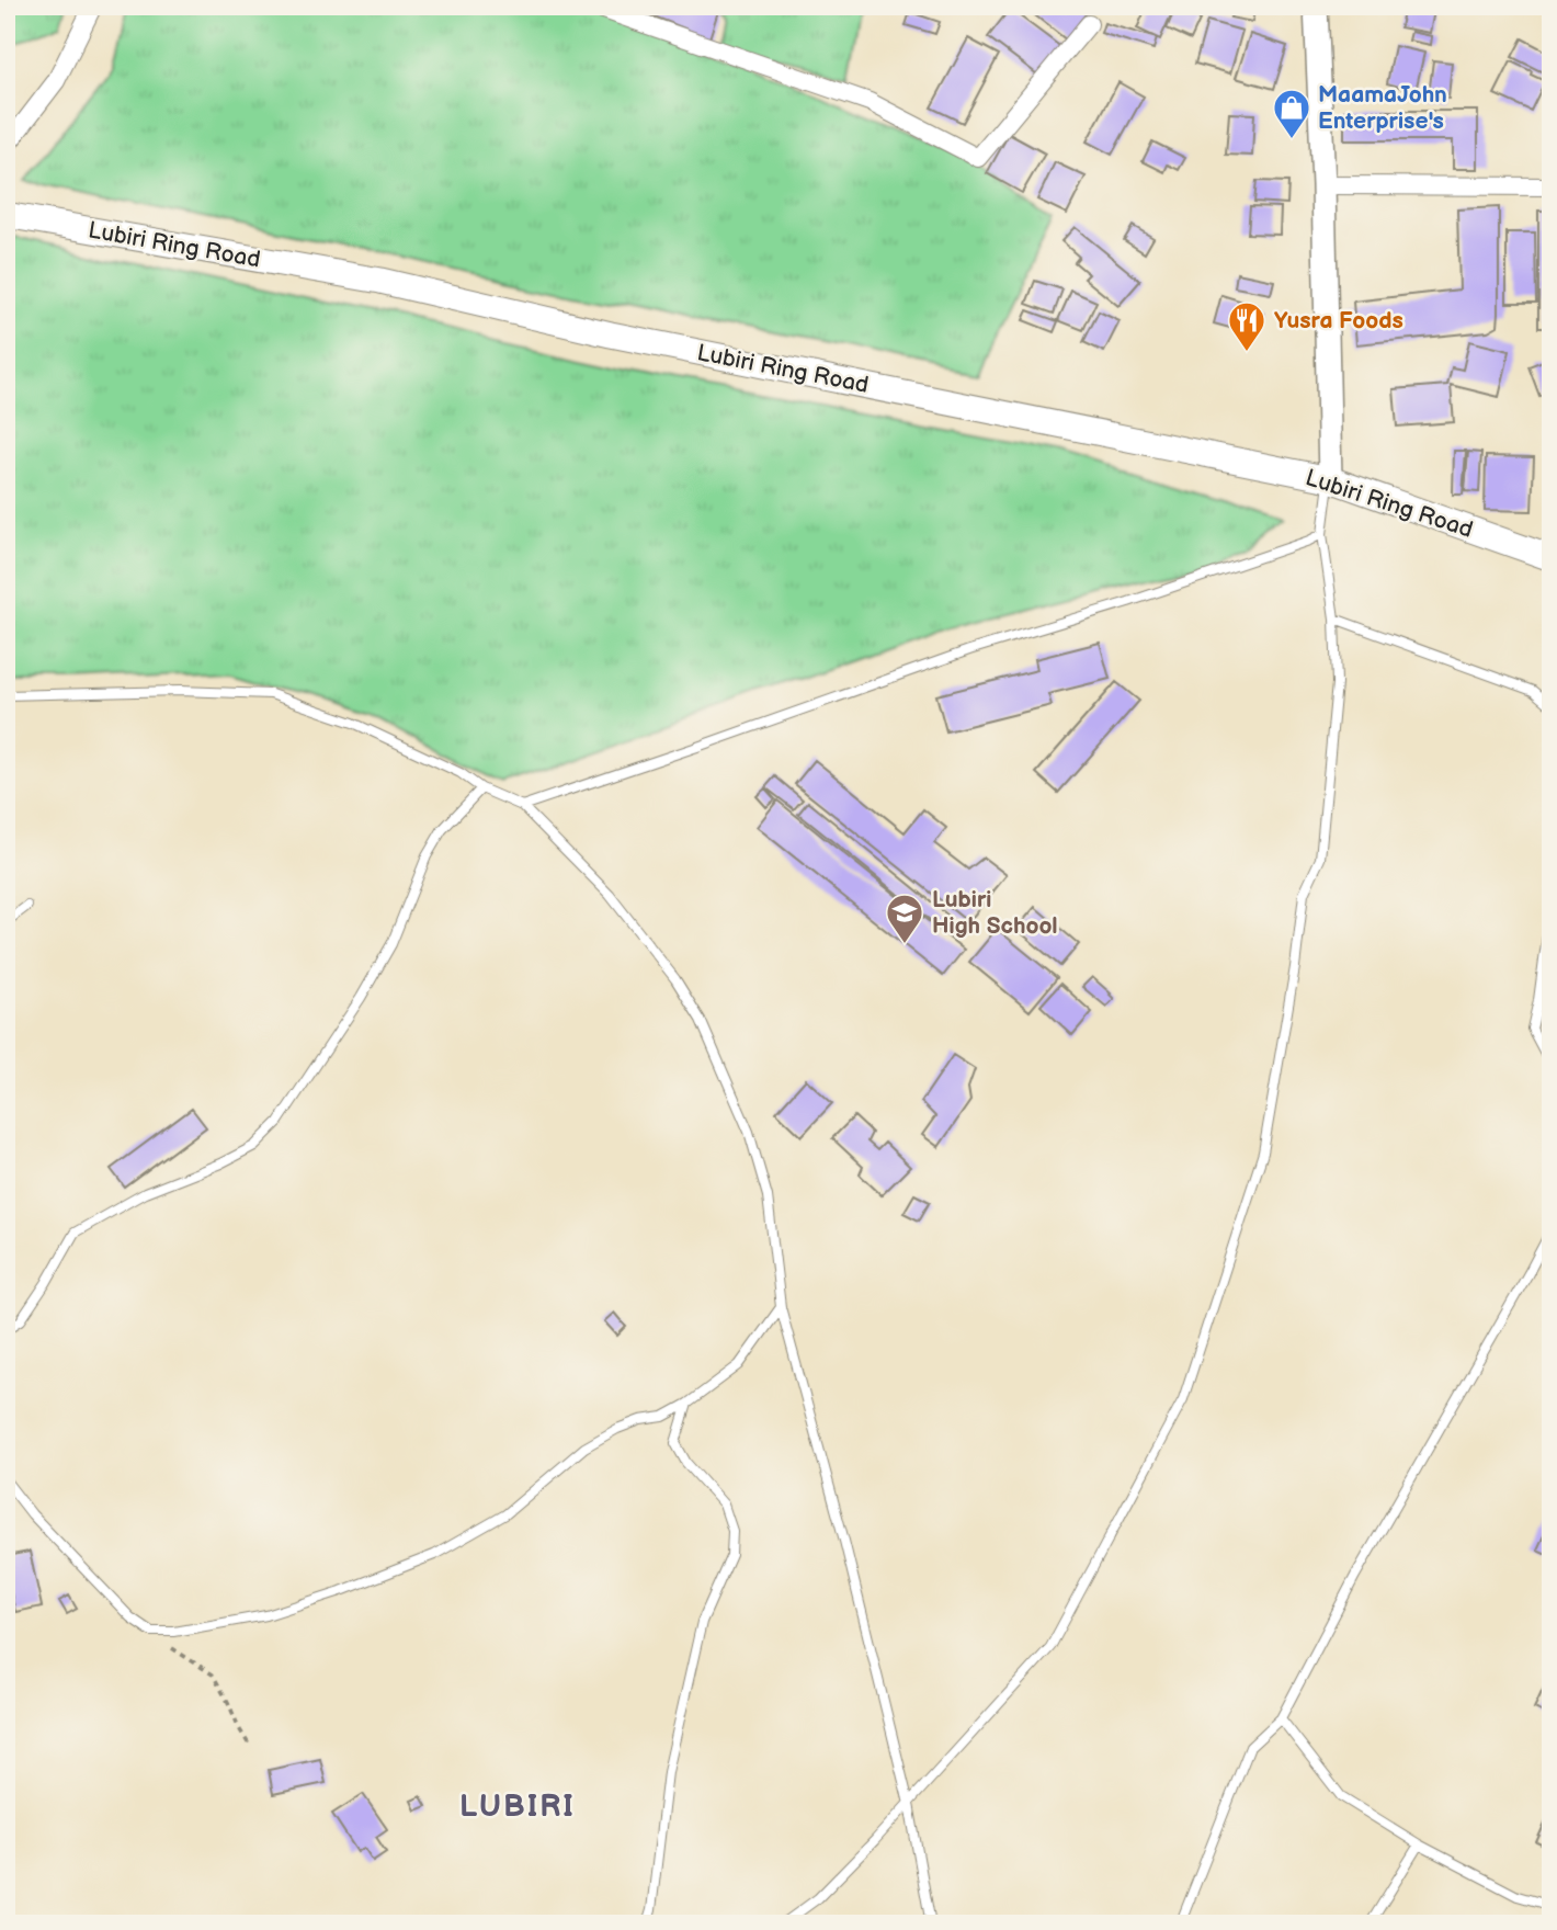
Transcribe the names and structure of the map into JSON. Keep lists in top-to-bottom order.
{
  "streets": {
    "main road": ["Lubiri Ring Road"]
  },
  "districts": ["LUBIRI"],
  "places": {
    "shop": ["MaamaJohn Enterprise's"],
    "restaurant": ["Yusra Foods"],
    "school or university": ["Lubiri High School"]
  }
}
